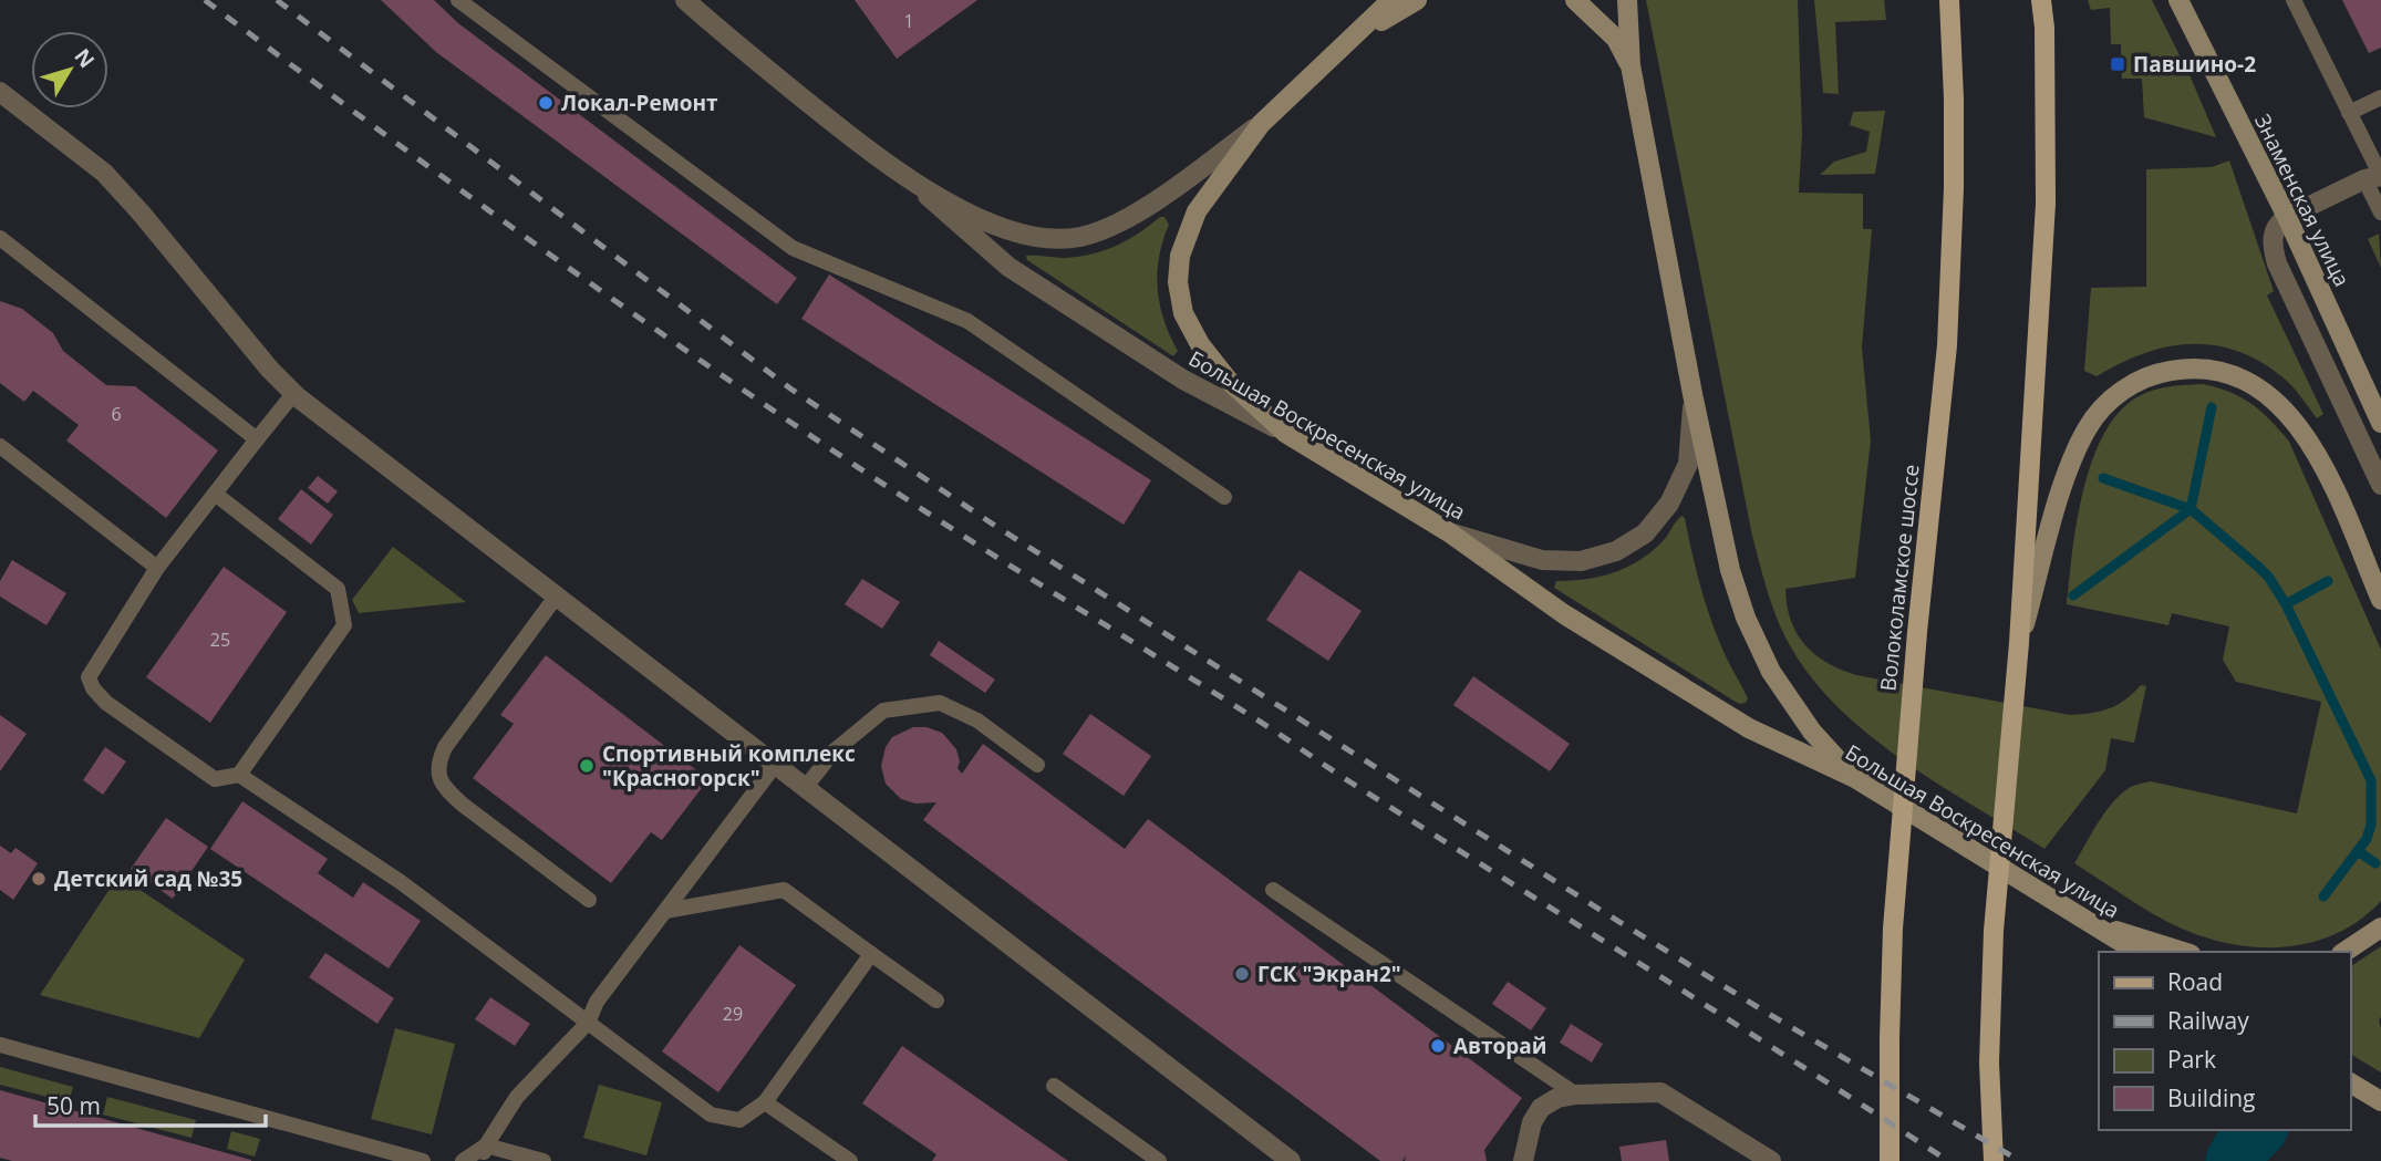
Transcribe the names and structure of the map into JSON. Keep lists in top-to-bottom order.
{
  "streets": {
    "main road": ["Знаменская улица", "Большая Воскресенская улица", "Волоколамское шоссе"]
  },
  "places": {
    "transit": ["Павшино-2"],
    "other": [
      "Локал-Ремонт",
      "Спортивный комплекс \"Красногорск\"",
      "Детский сад №35",
      "ГСК \"Экран2\"",
      "Авторай"
    ]
  },
  "house_numbers": [
    "1",
    "6",
    "25",
    "29"
  ],
  "legend": [
    "Road",
    "Railway",
    "Park",
    "Building"
  ],
  "scale_bar": "50 m",
  "north": "top right"
}
